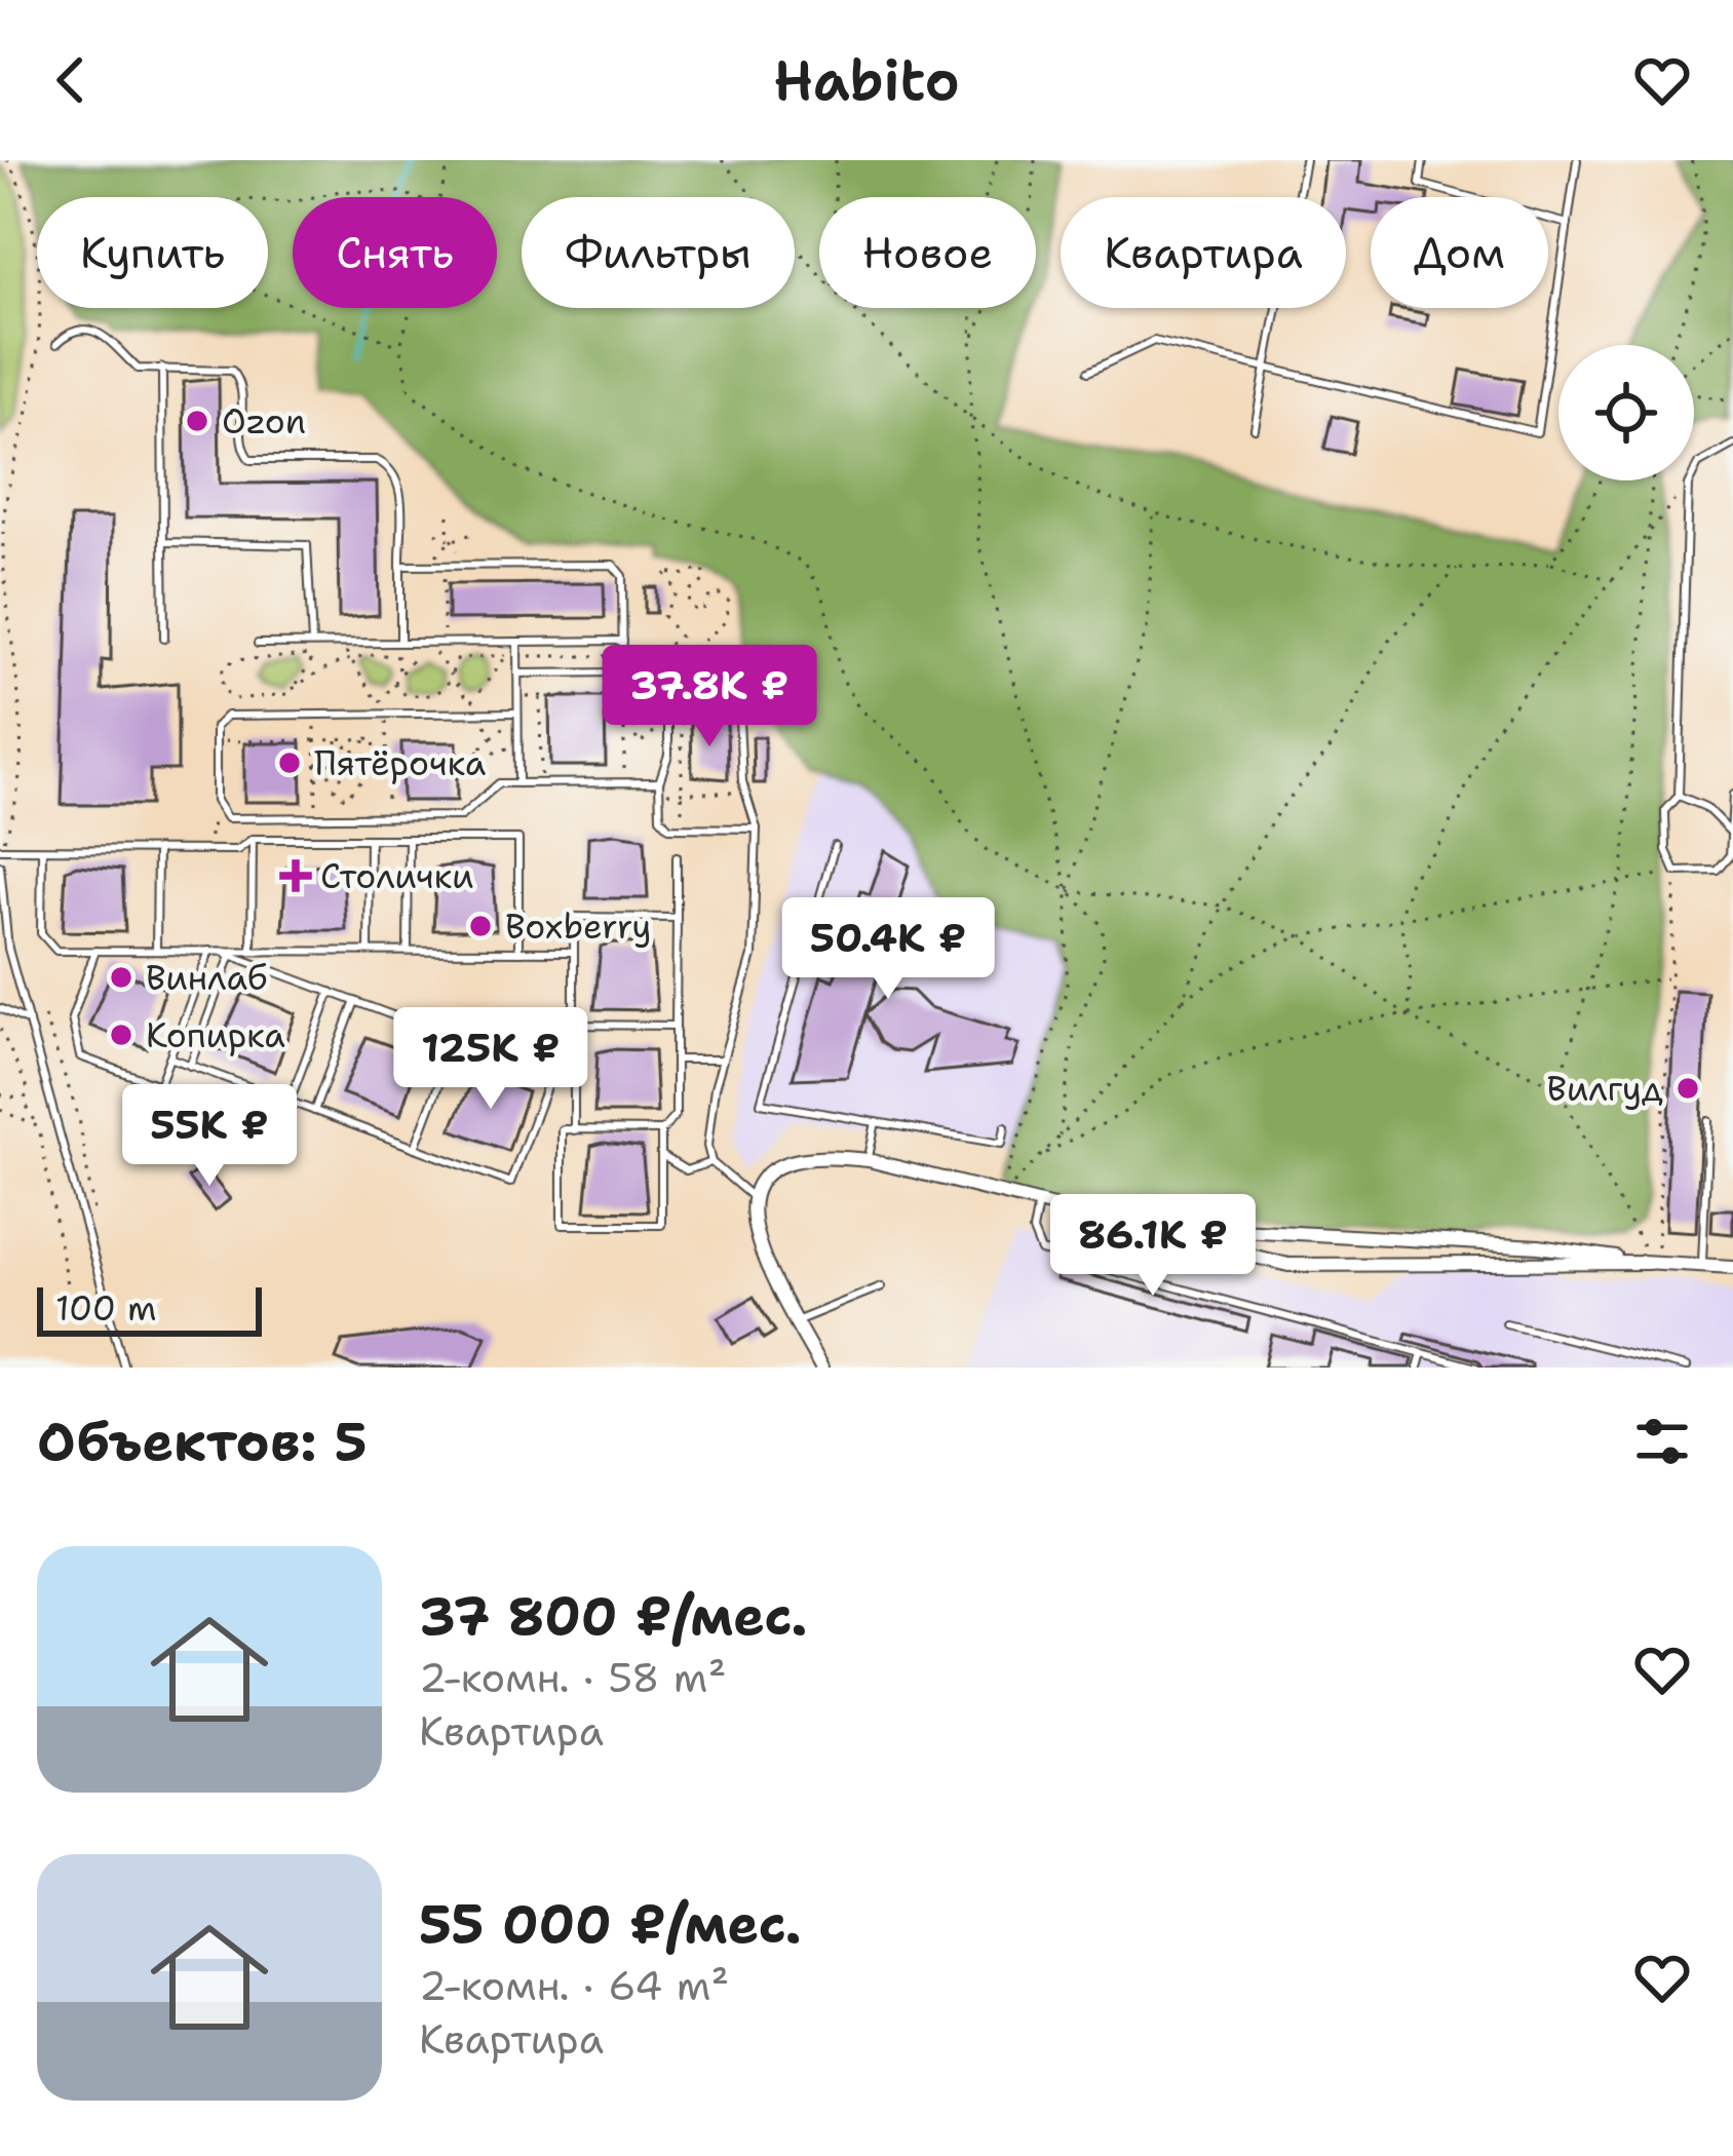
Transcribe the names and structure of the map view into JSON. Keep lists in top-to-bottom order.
{
  "places": {
    "other": [
      "Ozon",
      "Пятёрочка",
      "Boxberry",
      "Винлаб",
      "Копирка",
      "Вилгуд"
    ],
    "health": ["Столички"]
  },
  "scale_bar": "100 m",
  "page": {
    "header": "Habito",
    "chip": [
      "Купить",
      "Снять",
      "Фильтры",
      "Новое",
      "Квартира",
      "Дом"
    ],
    "price": [
      "37.8K ₽",
      "50.4K ₽",
      "125K ₽",
      "55K ₽",
      "86.1K ₽"
    ],
    "scale": "100 m",
    "heading": "Объектов: 5",
    "list": [
      {
        "name": "37 800 ₽/мес.",
        "note": "2-комн. · 58 m² · Квартира"
      },
      {
        "name": "55 000 ₽/мес.",
        "note": "2-комн. · 64 m² · Квартира"
      }
    ]
  }
}
